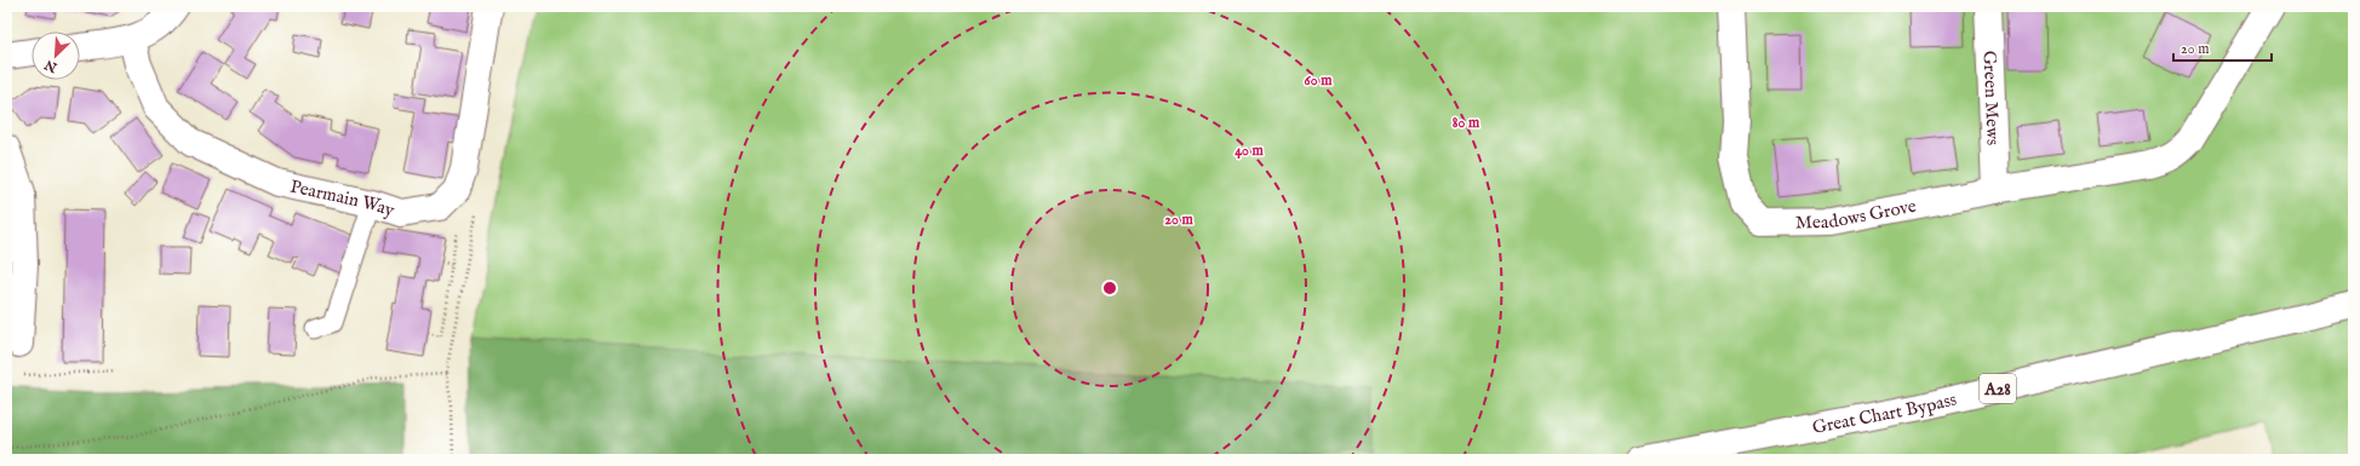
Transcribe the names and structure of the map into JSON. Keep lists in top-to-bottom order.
{
  "streets": {
    "street": [
      "Green Mews",
      "Pearmain Way",
      "Meadows Grove",
      "A28",
      "Great Chart Bypass"
    ]
  },
  "crossings": [
    ["Green Mews", "Meadows Grove"]
  ],
  "scale_bar": "20 m",
  "north": "bottom left",
  "rings": [
    "60 m",
    "80 m",
    "40 m",
    "20 m"
  ]
}
